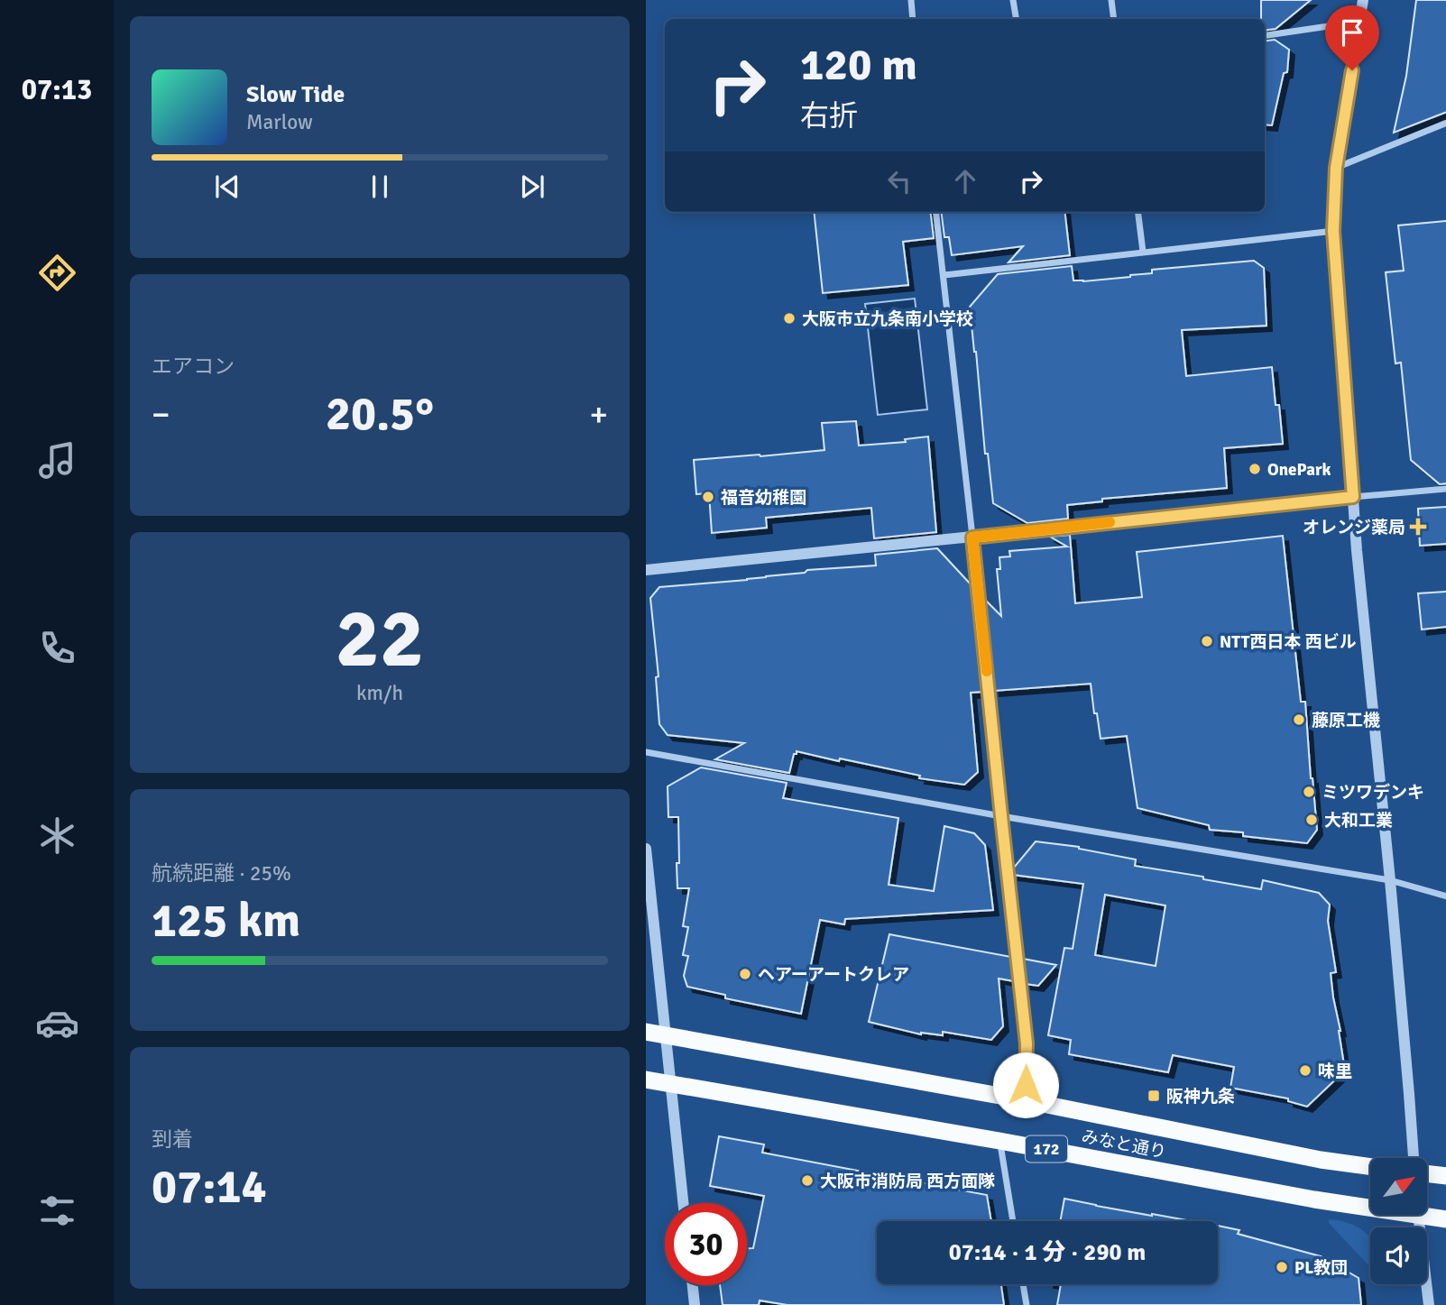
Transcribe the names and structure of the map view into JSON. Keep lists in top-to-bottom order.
{
  "streets": {
    "highway": ["みなと通り", "172"]
  },
  "places": {
    "other": [
      "大阪市立九条南小学校",
      "OnePark",
      "福音幼稚園",
      "NTT西日本 西ビル",
      "藤原工機",
      "ミツワデンキ",
      "大和工業",
      "ヘアーアートクレア",
      "味里",
      "大阪市消防局 西方面隊",
      "PL教団"
    ],
    "health": ["オレンジ薬局"],
    "transit": ["阪神九条"]
  },
  "north": "top right",
  "page": {
    "tabs": "07:13",
    "turn": ["120 m", "右折"],
    "song": ["Slow Tide", "Marlow"],
    "tile": [
      "エアコン",
      ["22", "km/h"],
      ["航続距離 · 25%", "125 km"],
      ["到着", "07:14"]
    ],
    "heat": ["−", "20.5°", "+"],
    "limit": "30",
    "trip": "07:14 · 1 分 · 290 m"
  }
}
